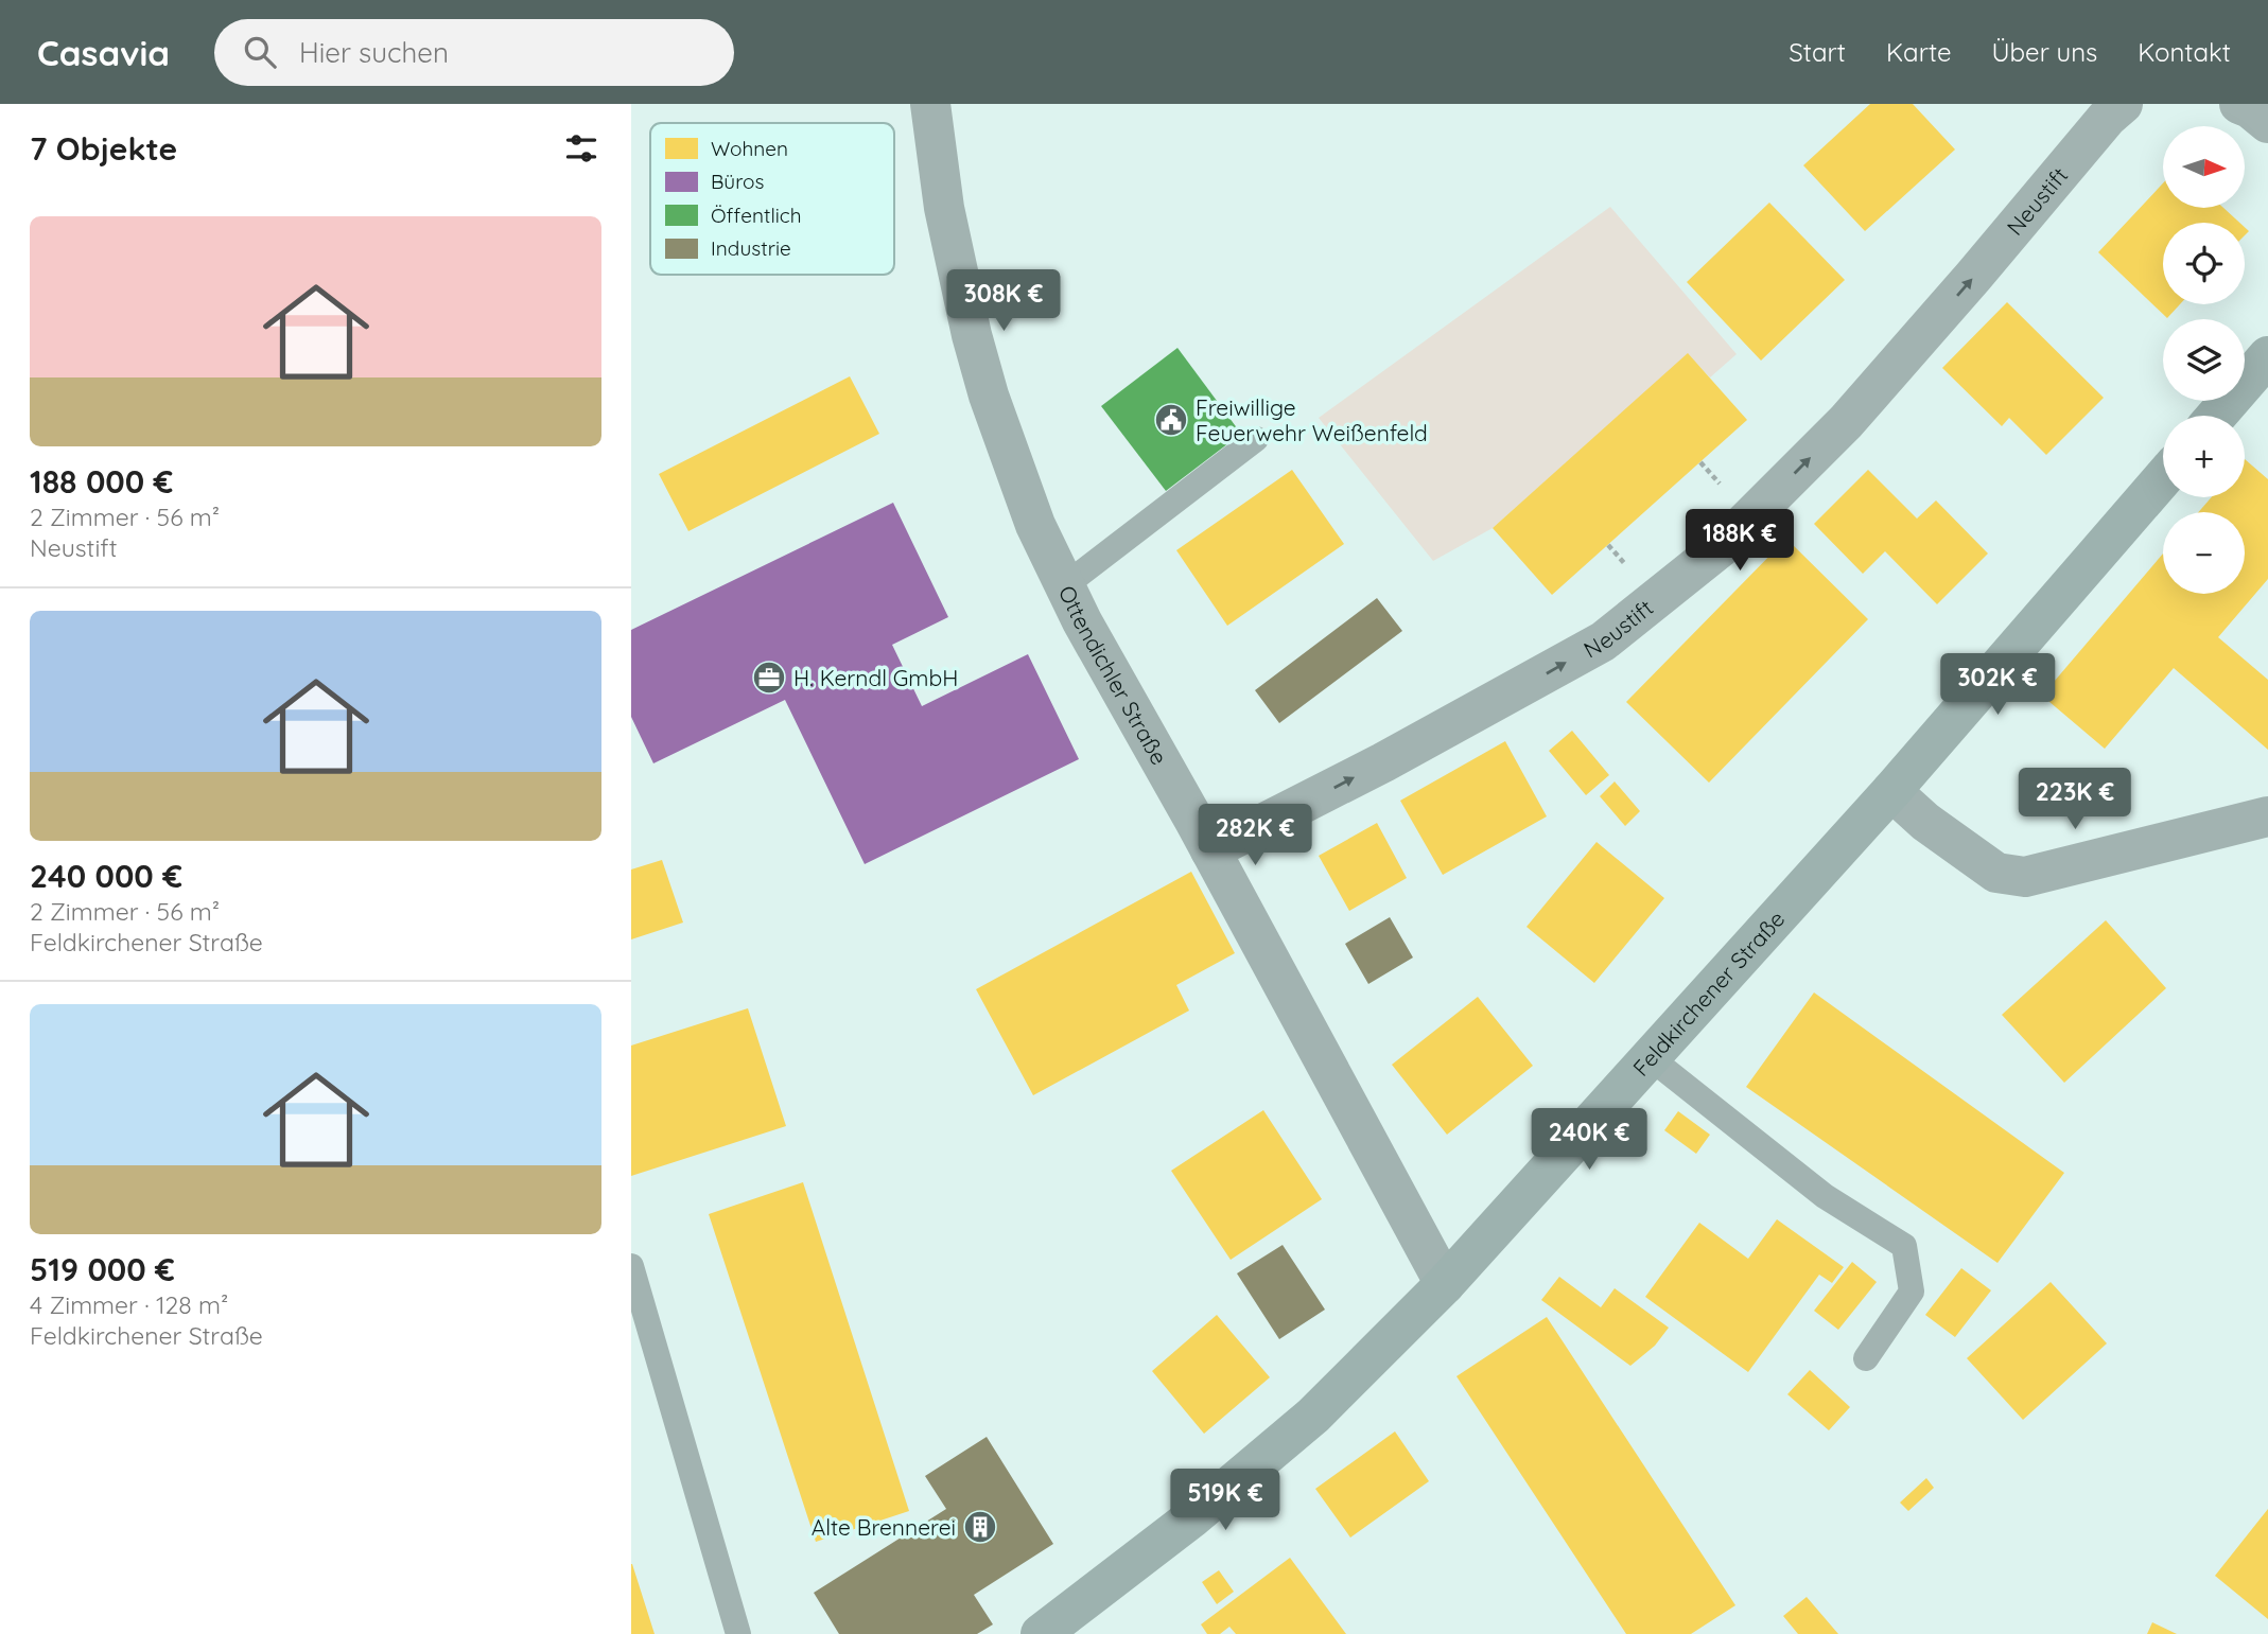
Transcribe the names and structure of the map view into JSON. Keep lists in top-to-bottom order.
{
  "streets": {
    "street": ["Neustift", "Ottendichler Straße", "Feldkirchener Straße"]
  },
  "crossings": [
    ["Neustift", "Ottendichler Straße"],
    ["Ottendichler Straße", "Feldkirchener Straße"]
  ],
  "one_way": ["Neustift"],
  "places": {
    "public building": ["Freiwillige Feuerwehr Weißenfeld"],
    "office": ["H. Kerndl GmbH"],
    "building": ["Alte Brennerei"]
  },
  "legend": [
    "Wohnen",
    "Büros",
    "Öffentlich",
    "Industrie"
  ],
  "north": "right",
  "page": {
    "header": "Casavia",
    "search": "Hier suchen",
    "nav": [
      "Start",
      "Karte",
      "Über uns",
      "Kontakt"
    ],
    "heading": "7 Objekte",
    "map_buttons": ["+", "−"],
    "list": [
      {
        "name": "188 000 €",
        "note": "2 Zimmer · 56 m² · Neustift"
      },
      {
        "name": "240 000 €",
        "note": "2 Zimmer · 56 m² · Feldkirchener Straße"
      },
      {
        "name": "519 000 €",
        "note": "4 Zimmer · 128 m² · Feldkirchener Straße"
      }
    ],
    "price": [
      "308K €",
      "188K €",
      "302K €",
      "223K €",
      "282K €",
      "240K €",
      "519K €"
    ]
  }
}
